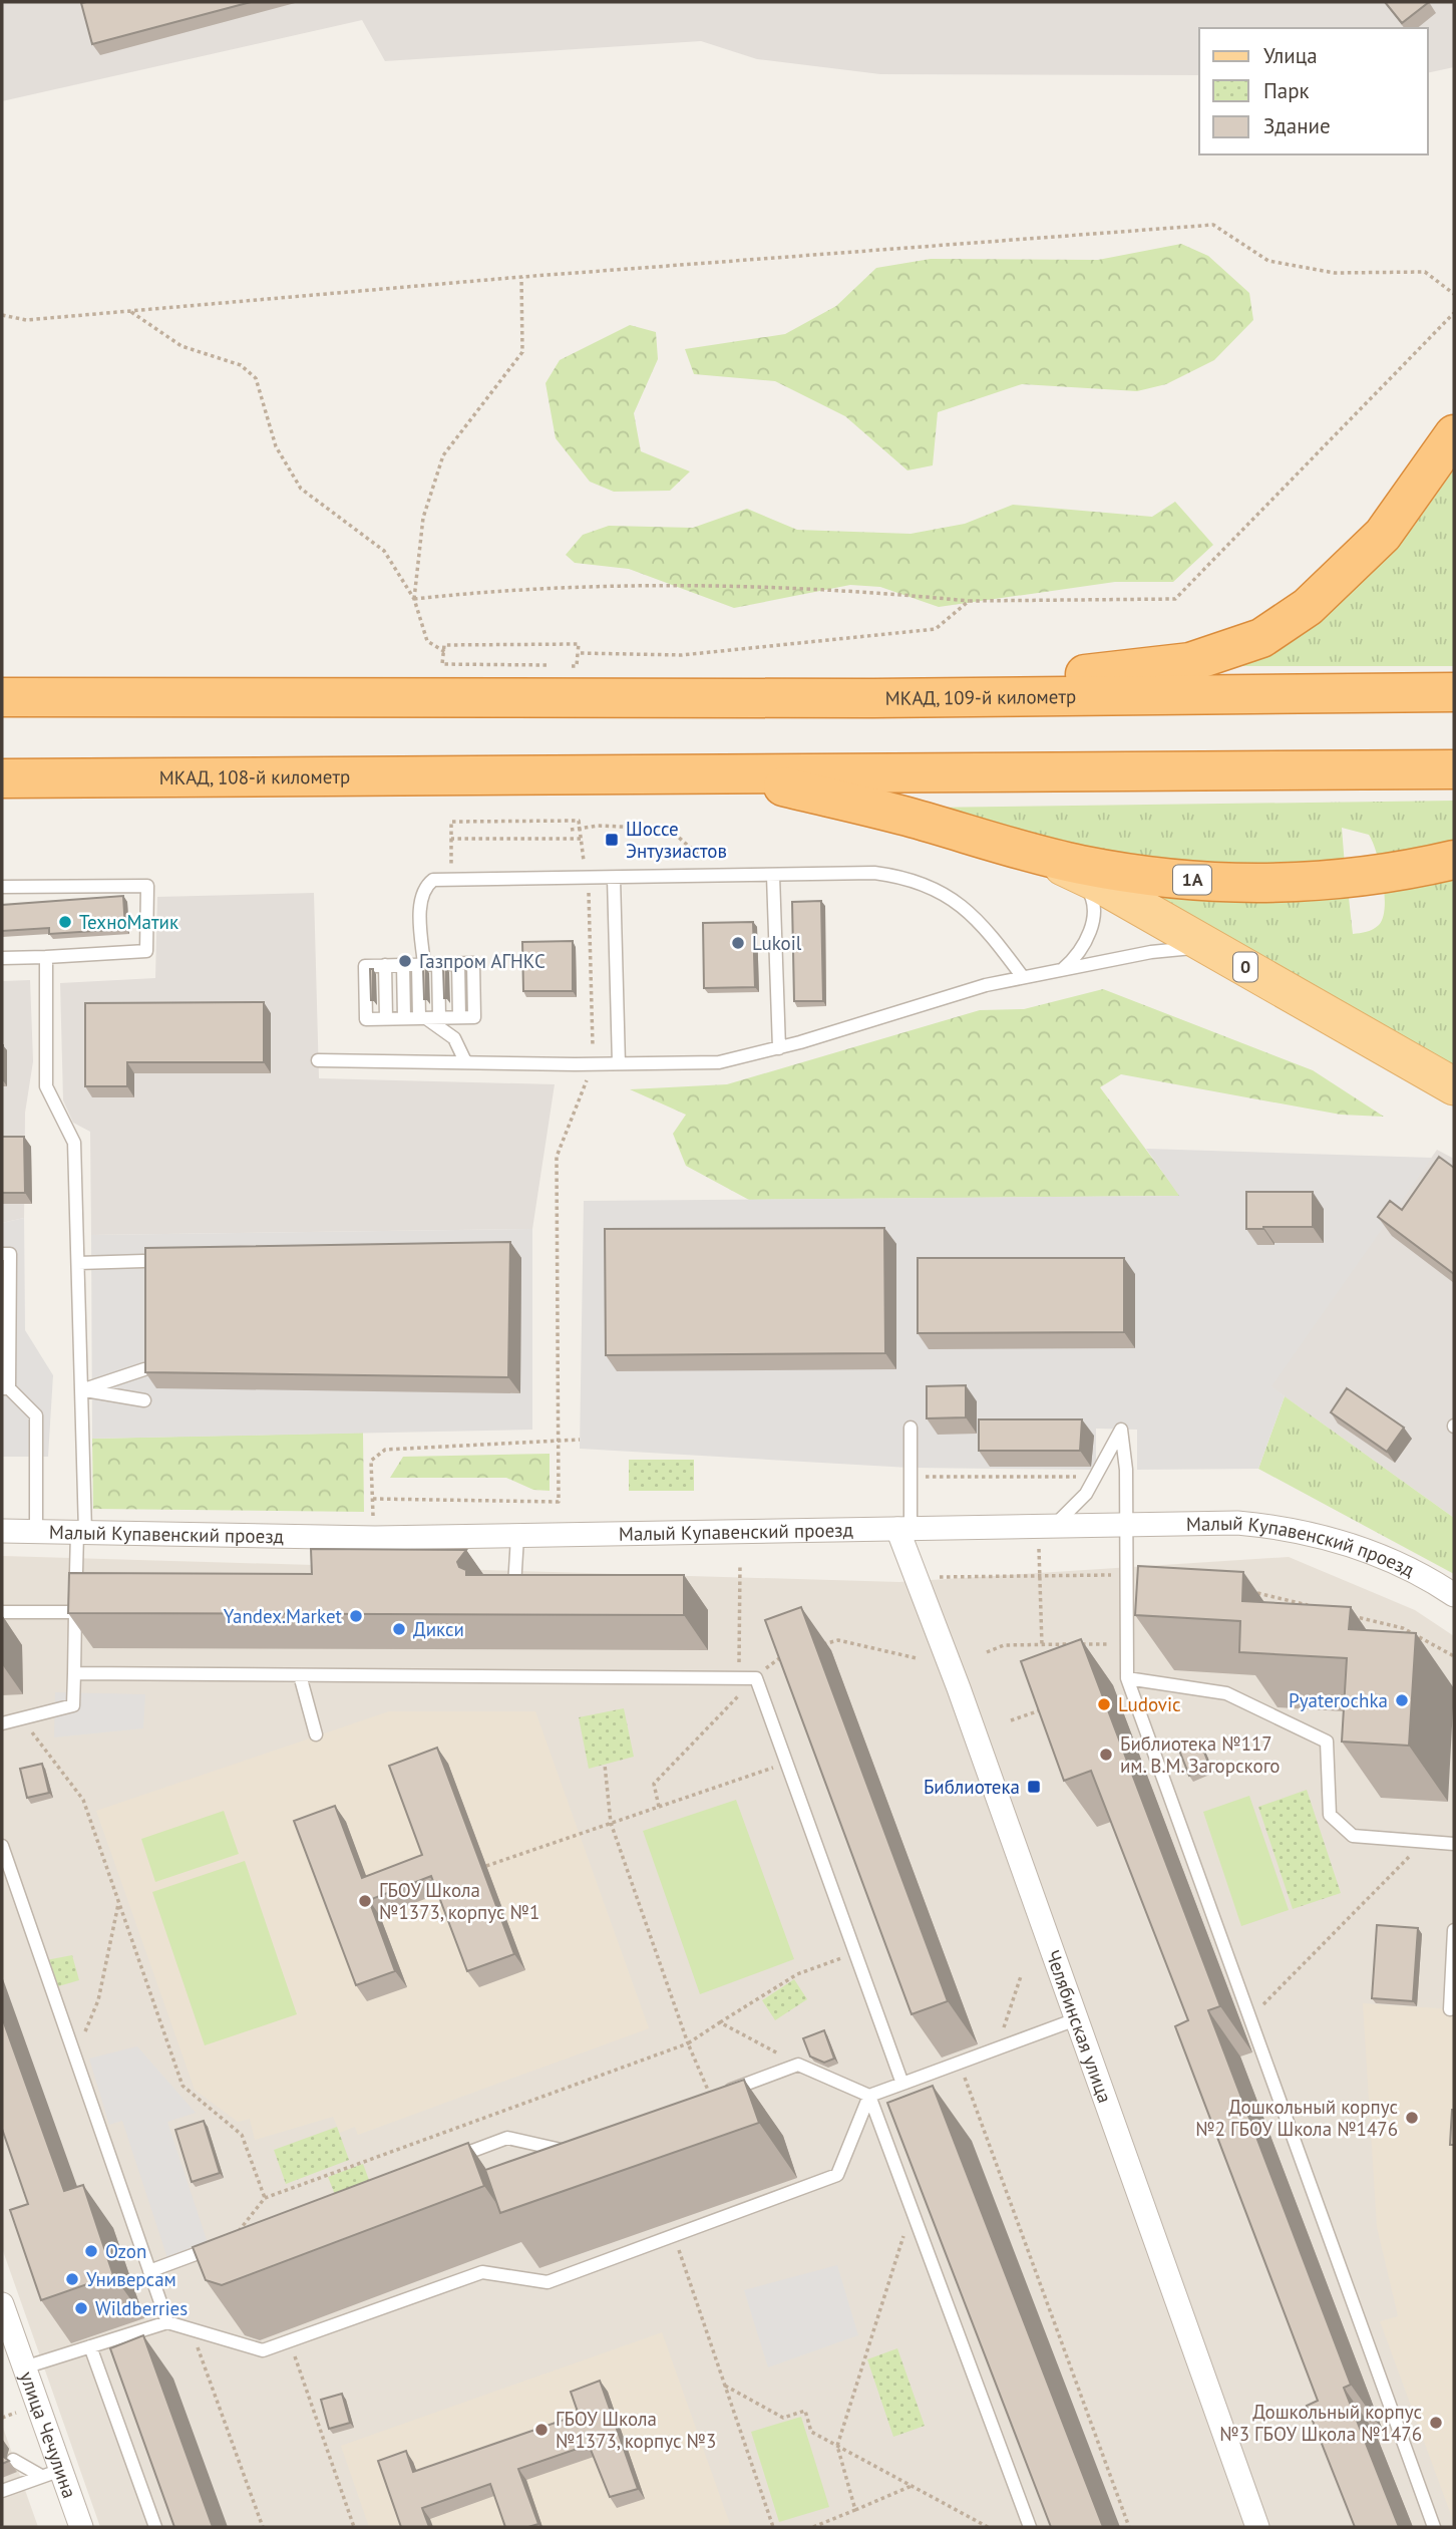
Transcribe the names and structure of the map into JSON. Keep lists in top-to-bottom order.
{
  "streets": {
    "highway": [
      "МКАД, 109-й километр",
      "МКАД, 108-й километр",
      "1A",
      "0"
    ],
    "street": ["Малый Купавенский проезд", "Челябинская улица", "улица Чечулина"]
  },
  "crossings": [
    ["МКАД, 108-й километр", "0"],
    ["1A", "0"],
    ["Малый Купавенский проезд", "Челябинская улица"]
  ],
  "places": {
    "transit": ["Шоссе Энтузиастов", "Библиотека"],
    "other": [
      "ТехноМатик",
      "Lukoil",
      "Газпром АГНКС",
      "Yandex.Market",
      "Дикси",
      "Pyaterochka",
      "Ludovic",
      "Библиотека №117 им. В.М. Загорского",
      "ГБОУ Школа №1373, корпус №1",
      "Дошкольный корпус №2 ГБОУ Школа №1476",
      "Ozon",
      "Универсам",
      "Wildberries",
      "Дошкольный корпус №3 ГБОУ Школа №1476",
      "ГБОУ Школа №1373, корпус №3"
    ]
  },
  "legend": ["Улица", "Парк", "Здание"]
}
